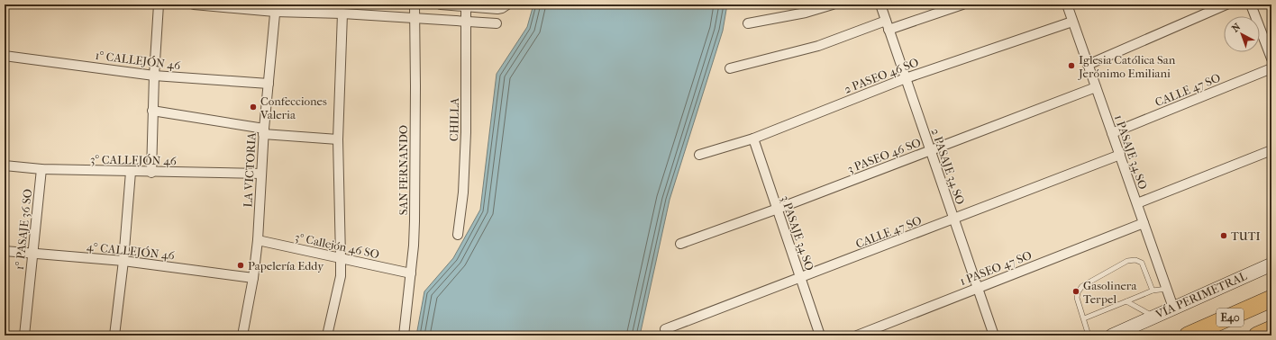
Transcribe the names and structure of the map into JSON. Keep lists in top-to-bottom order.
{
  "streets": {
    "highway": ["E40"],
    "street": [
      "1° CALLEJÓN 46",
      "2 PASEO 46 SO",
      "CALLE 47 SO",
      "CHILLA",
      "1 PASAJE 34 SO",
      "3 PASEO 46 SO",
      "3° CALLEJÓN 46",
      "2 PASAJE 34 SO",
      "LA VICTORIA",
      "SAN FERNANDO",
      "1° PASAJE 36 SO",
      "3 PASAJE 34 SO",
      "3º Callejón 46 SO",
      "4° CALLEJÓN 46",
      "1 PASEO 47 SO",
      "VÍA PERIMETRAL"
    ]
  },
  "crossings": [
    ["1° CALLEJÓN 46", "LA VICTORIA"],
    ["2 PASEO 46 SO", "1 PASAJE 34 SO"],
    ["2 PASEO 46 SO", "2 PASAJE 34 SO"],
    ["2 PASEO 46 SO", "3 PASAJE 34 SO"],
    ["CALLE 47 SO", "1 PASAJE 34 SO"],
    ["CALLE 47 SO", "2 PASAJE 34 SO"],
    ["CALLE 47 SO", "3 PASAJE 34 SO"],
    ["1 PASAJE 34 SO", "3 PASEO 46 SO"],
    ["1 PASAJE 34 SO", "1 PASEO 47 SO"],
    ["1 PASAJE 34 SO", "VÍA PERIMETRAL"],
    ["3 PASEO 46 SO", "2 PASAJE 34 SO"],
    ["3 PASEO 46 SO", "3 PASAJE 34 SO"],
    ["3° CALLEJÓN 46", "LA VICTORIA"],
    ["3° CALLEJÓN 46", "1° PASAJE 36 SO"],
    ["2 PASAJE 34 SO", "1 PASEO 47 SO"],
    ["LA VICTORIA", "3º Callejón 46 SO"],
    ["LA VICTORIA", "4° CALLEJÓN 46"],
    ["SAN FERNANDO", "3º Callejón 46 SO"],
    ["1° PASAJE 36 SO", "4° CALLEJÓN 46"]
  ],
  "places": [
    "Iglesia Católica San Jerónimo Emiliani",
    "Confecciones Valeria",
    "TUTI",
    "Papelería Eddy",
    "Gasolinera Terpel"
  ],
  "north": "top left"
}
